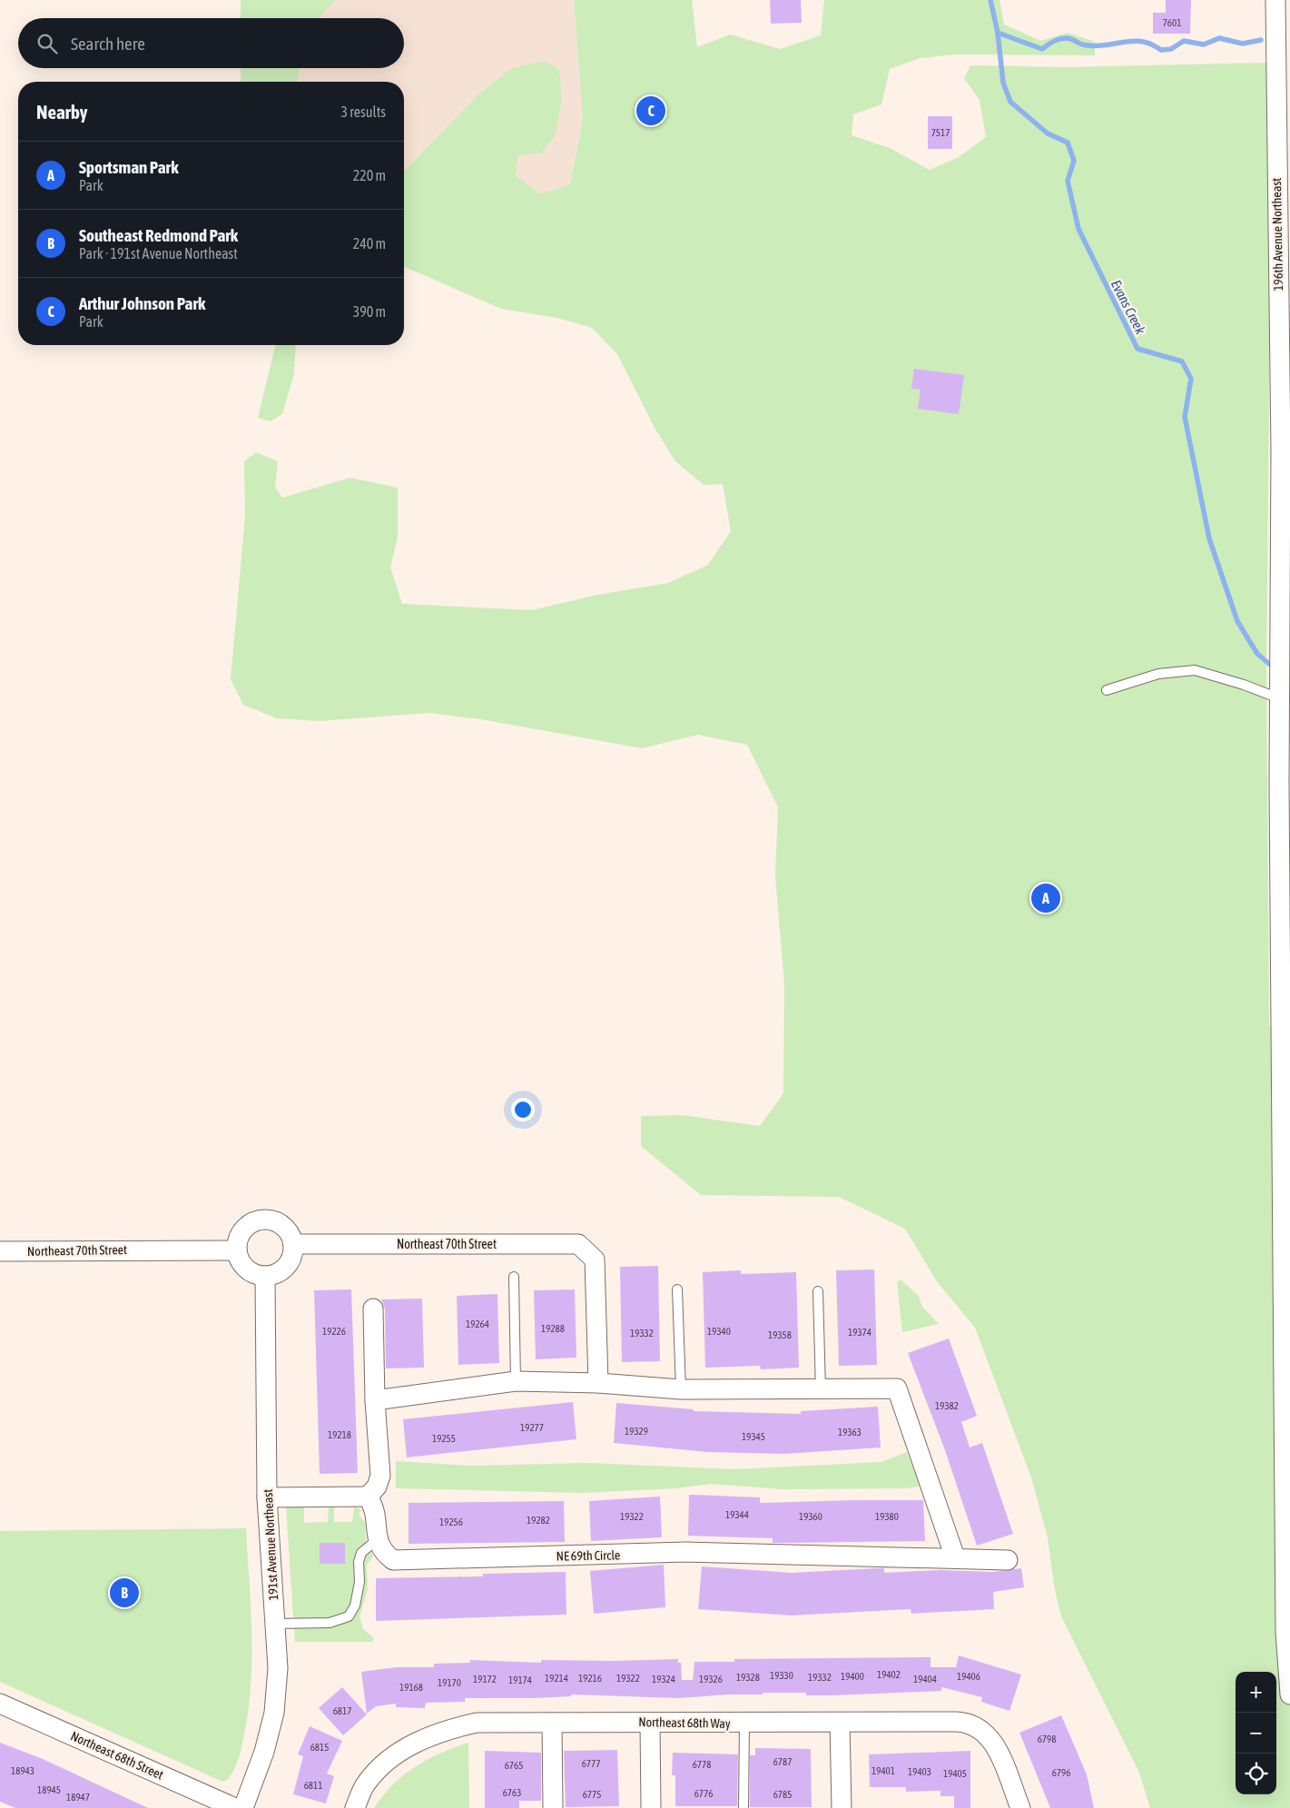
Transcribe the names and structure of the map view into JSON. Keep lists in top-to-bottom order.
{
  "streets": {
    "street": [
      "196th Avenue Northeast",
      "Northeast 70th Street",
      "191st Avenue Northeast",
      "NE 69th Circle",
      "Northeast 68th Way",
      "Northeast 68th Street"
    ]
  },
  "crossings": [
    ["Northeast 70th Street", "191st Avenue Northeast"]
  ],
  "water": ["Evans Creek"],
  "house_numbers": [
    "7601",
    "7517",
    "19264",
    "19288",
    "19226",
    "19340",
    "19374",
    "19332",
    "19358",
    "19382",
    "19277",
    "19329",
    "19363",
    "19218",
    "19345",
    "19255",
    "19344",
    "19322",
    "19360",
    "19380",
    "19282",
    "19256",
    "19402",
    "19330",
    "19400",
    "19406",
    "19328",
    "19332",
    "19214",
    "19216",
    "19322",
    "19172",
    "19324",
    "19326",
    "19404",
    "19174",
    "19170",
    "19168",
    "6817",
    "6798",
    "6815",
    "6787",
    "6777",
    "6778",
    "6765",
    "18943",
    "19401",
    "19403",
    "6796",
    "19405",
    "6811",
    "18945",
    "6763",
    "6776",
    "6775",
    "6785",
    "18947"
  ],
  "page": {
    "search": "Search here",
    "heading": ["Nearby", "3 results"],
    "pins": ["C", "A", "B"],
    "list": [
      {
        "mark": "A",
        "name": "Sportsman Park",
        "note": "Park",
        "value": "220 m"
      },
      {
        "mark": "B",
        "name": "Southeast Redmond Park",
        "note": "Park · 191st Avenue Northeast",
        "value": "240 m"
      },
      {
        "mark": "C",
        "name": "Arthur Johnson Park",
        "note": "Park",
        "value": "390 m"
      }
    ],
    "map_buttons": ["+", "−"]
  }
}
